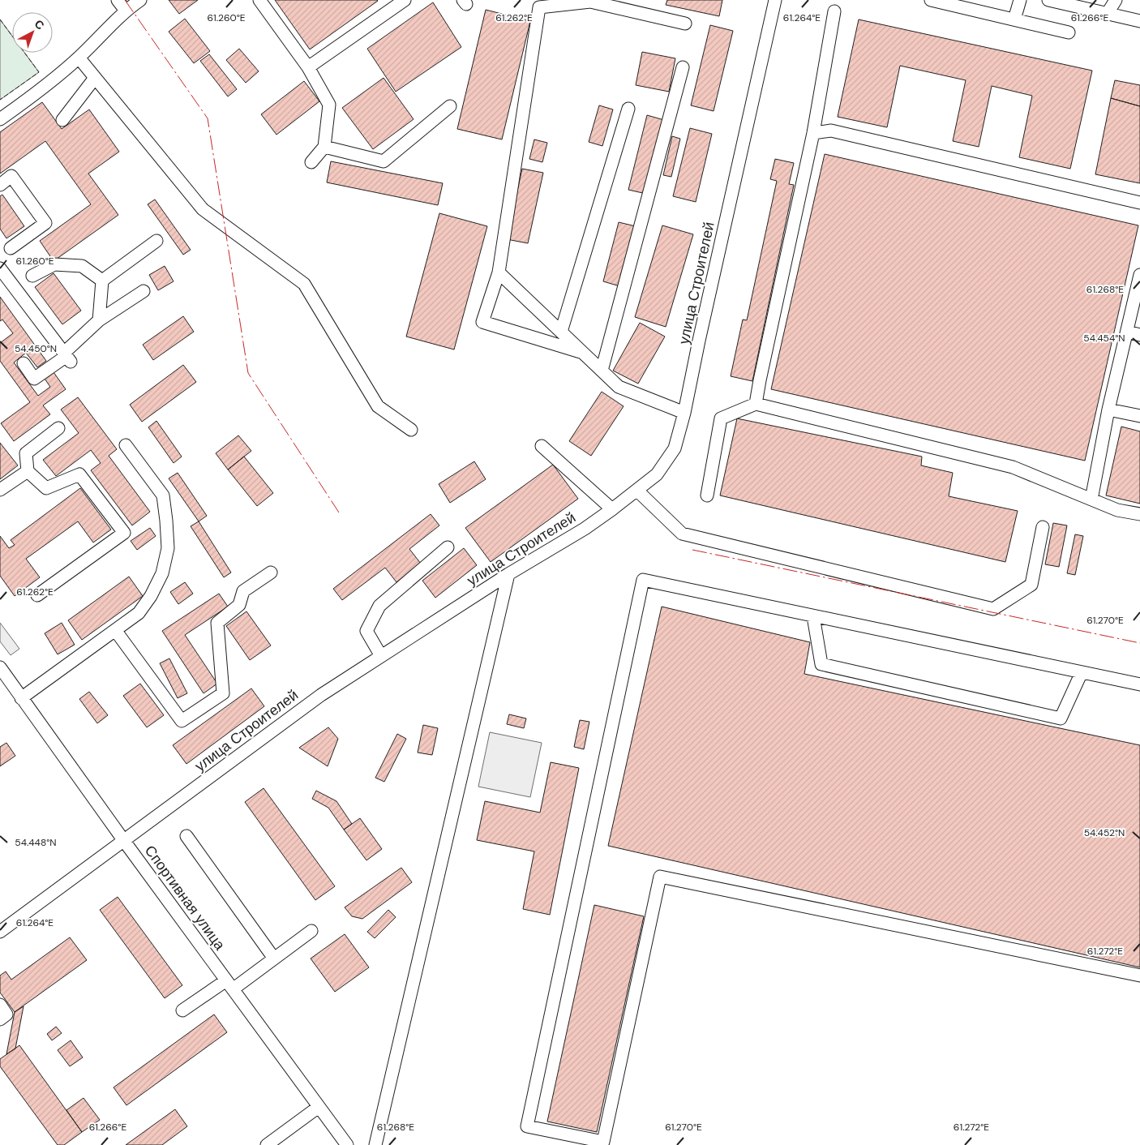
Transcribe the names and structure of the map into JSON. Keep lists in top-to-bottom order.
{
  "streets": {
    "street": ["улица Строителей", "Спортивная улица"]
  },
  "crossings": [
    ["улица Строителей", "Спортивная улица"]
  ],
  "north": "top right",
  "coordinates": [
    "61.260°E",
    "61.262°E",
    "61.264°E",
    "61.266°E",
    "61.268°E",
    "54.454°N",
    "54.450°N",
    "61.270°E",
    "54.452°N",
    "54.448°N",
    "61.272°E"
  ]
}
